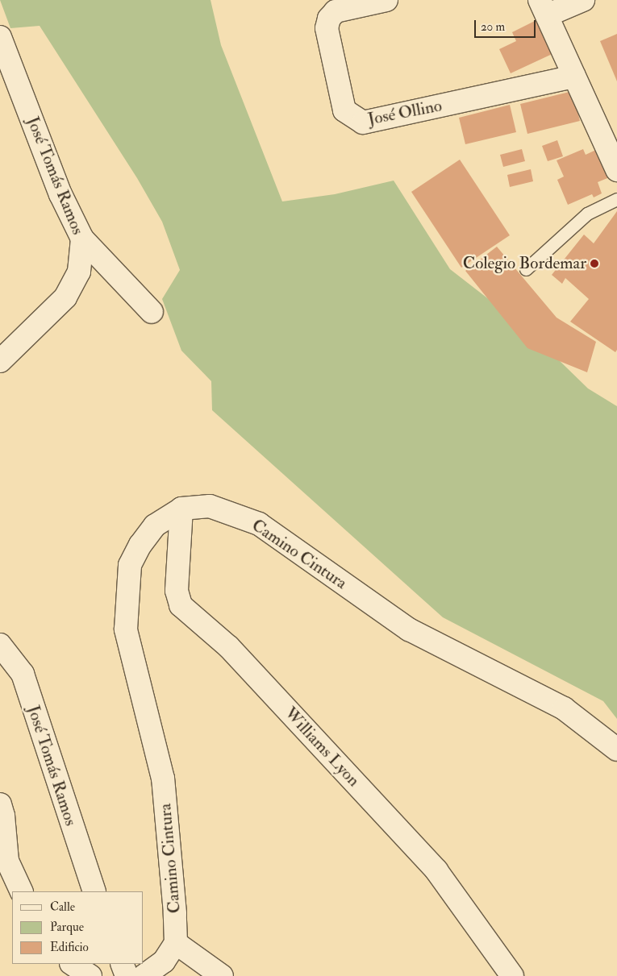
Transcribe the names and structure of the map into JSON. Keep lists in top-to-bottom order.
{
  "streets": {
    "street": [
      "José Ollino",
      "José Tomás Ramos",
      "Camino Cintura",
      "Williams Lyon"
    ]
  },
  "crossings": [
    ["Camino Cintura", "Williams Lyon"]
  ],
  "places": ["Colegio Bordemar"],
  "legend": ["Calle", "Parque", "Edificio"],
  "scale_bar": "20 m"
}
